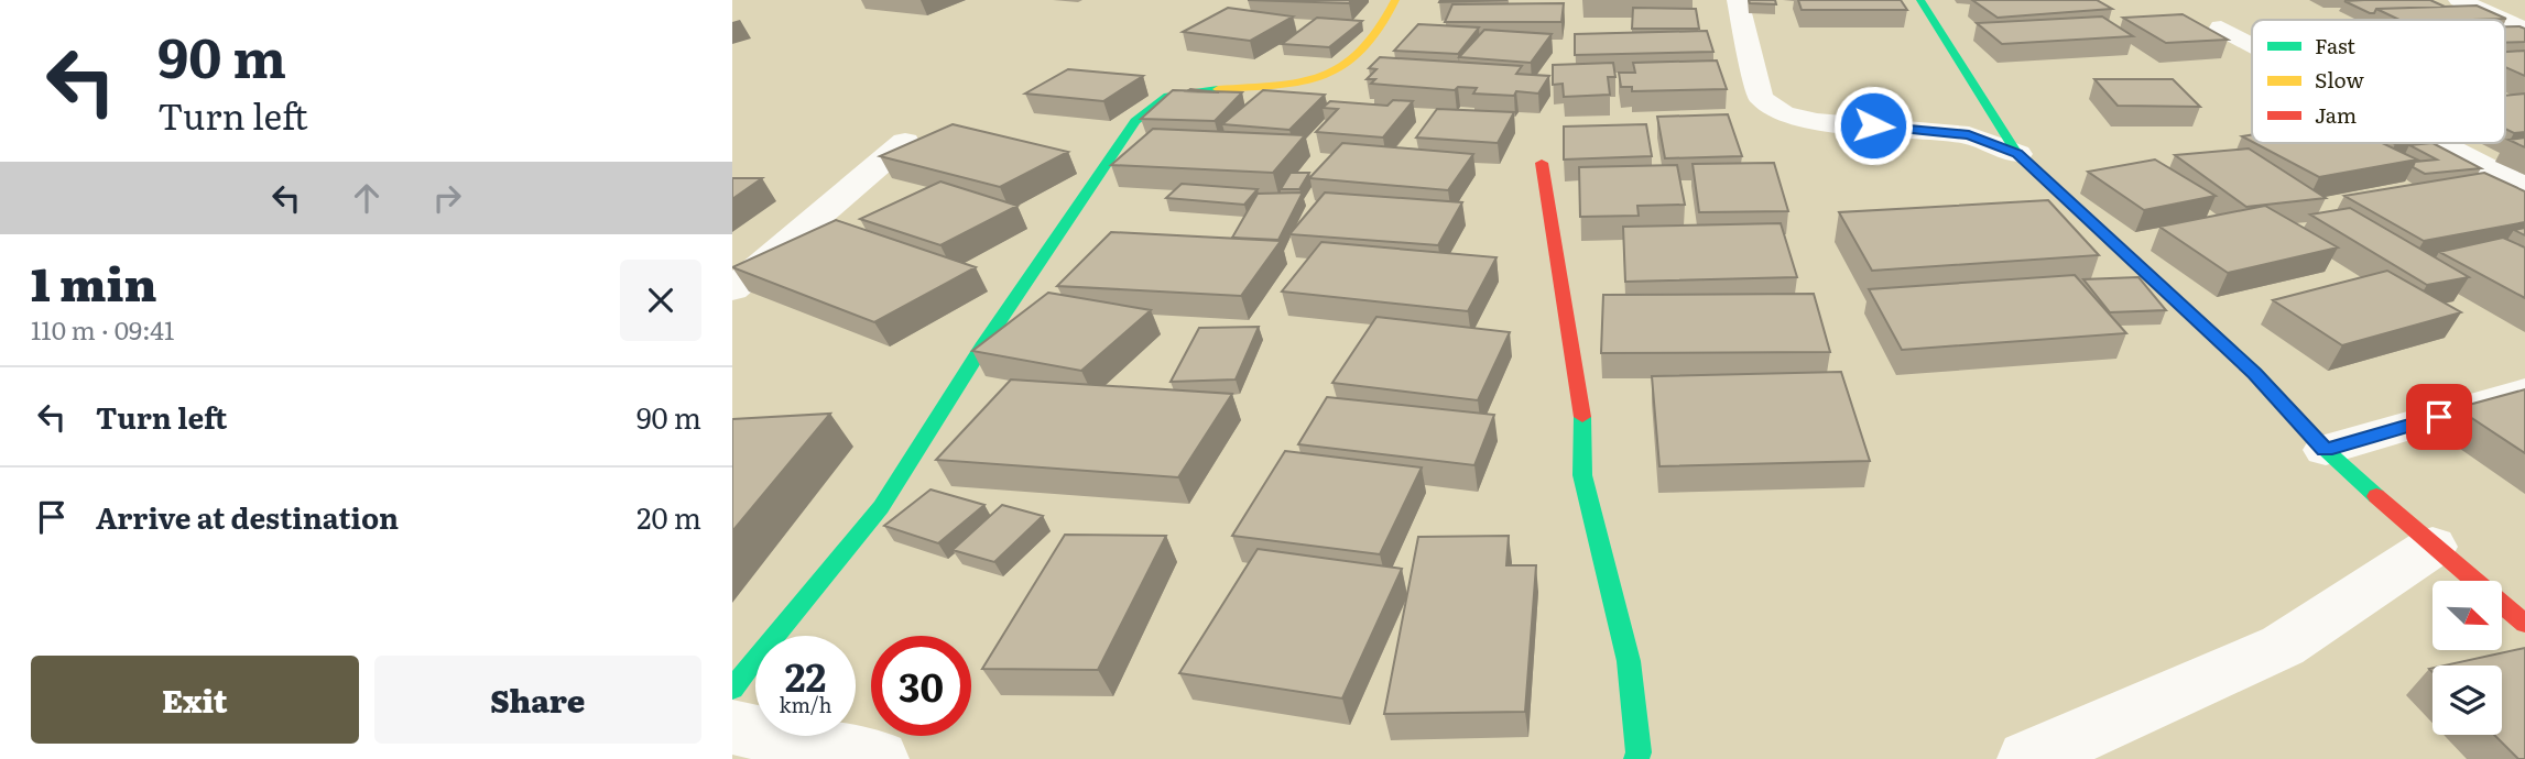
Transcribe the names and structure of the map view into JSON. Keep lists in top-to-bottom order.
{
  "legend": ["Fast", "Slow", "Jam"],
  "north": "bottom right",
  "page": {
    "turn": ["90 m", "Turn left"],
    "heading": ["1 min", "110 m · 09:41"],
    "list": [
      {
        "name": "Turn left",
        "value": "90 m"
      },
      {
        "name": "Arrive at destination",
        "value": "20 m"
      }
    ],
    "speed": "22 km/h",
    "limit": "30",
    "buttons": ["Exit", "Share"]
  }
}
